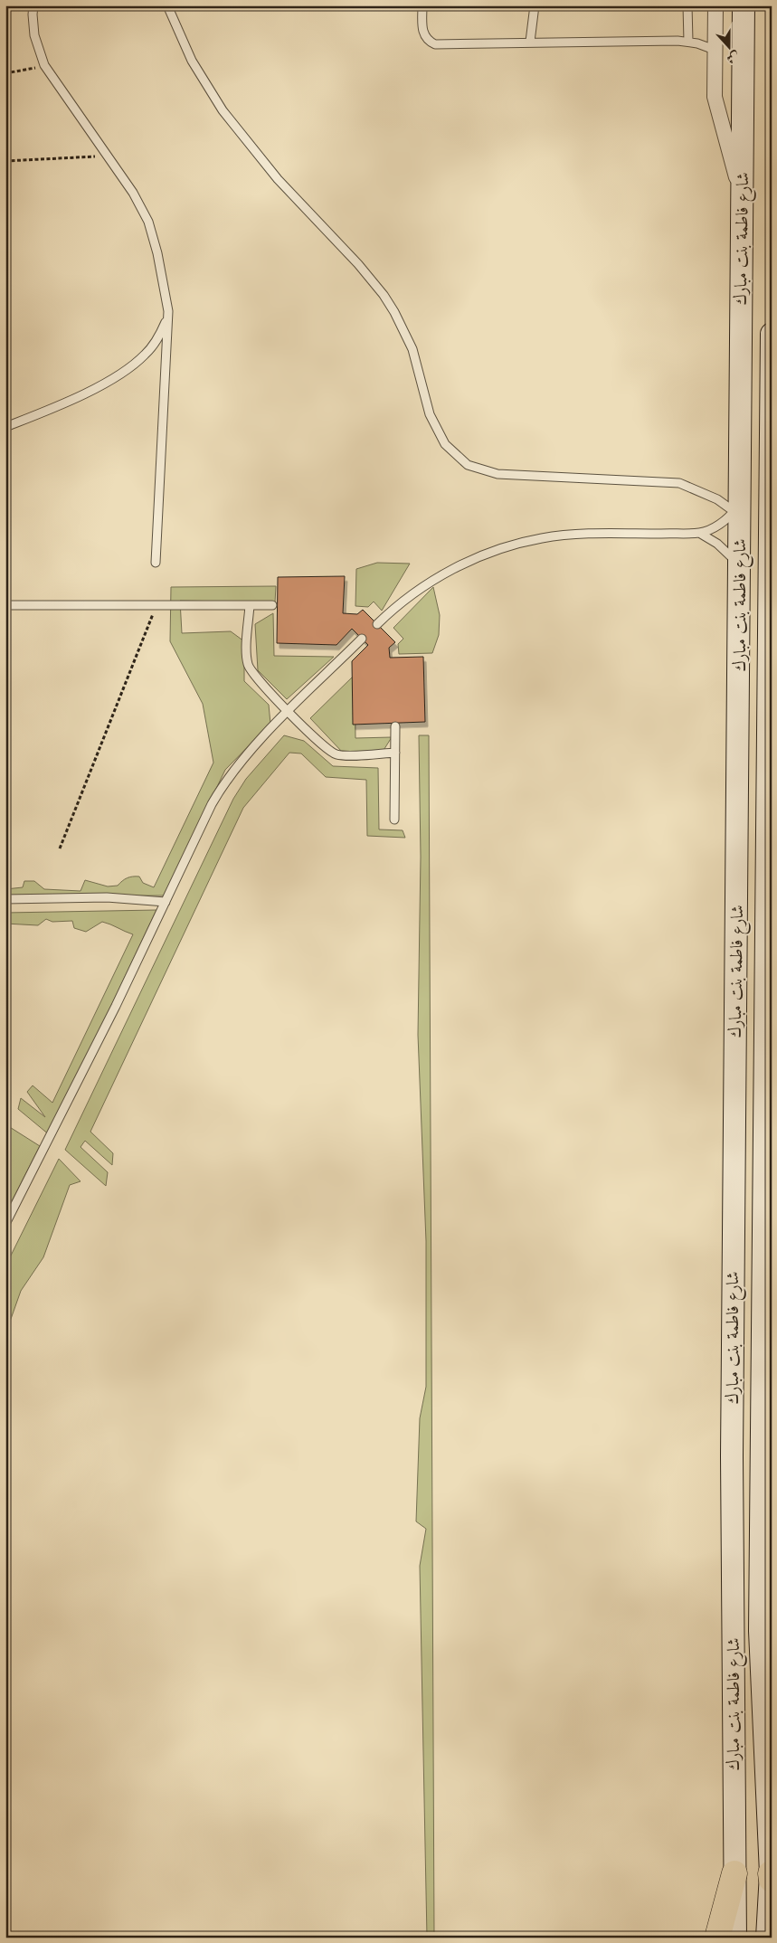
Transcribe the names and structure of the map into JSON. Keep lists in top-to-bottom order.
{
  "streets": {
    "street": ["شارع فاطمة بنت مبارك"]
  },
  "north": "bottom"
}
